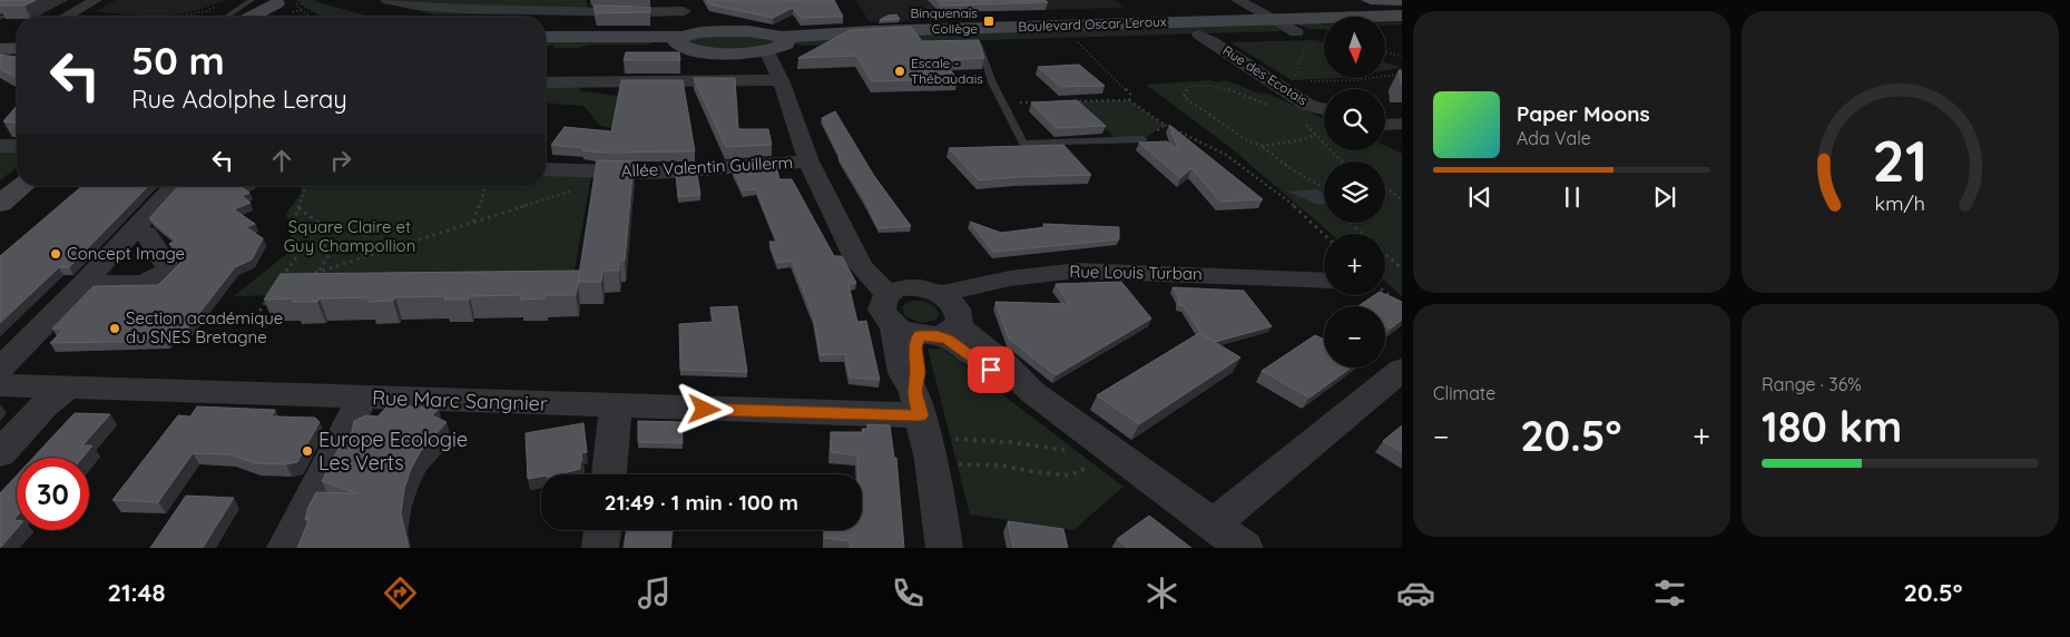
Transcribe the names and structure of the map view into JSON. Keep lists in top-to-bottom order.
{
  "streets": {
    "main road": ["Boulevard Oscar Leroux"],
    "street": [
      "Rue des Ecotais",
      "Allée Valentin Guillerm",
      "Rue Louis Turban",
      "Rue Marc Sangnier"
    ]
  },
  "crossings": [
    ["Boulevard Oscar Leroux", "Rue des Ecotais"]
  ],
  "parks": ["Square Claire et Guy Champollion"],
  "places": {
    "transit": ["Binquenais Collège"],
    "other": [
      "Escale - Thébaudais",
      "Concept Image",
      "Section académique du SNES Bretagne",
      "Europe Ecologie Les Verts"
    ]
  },
  "north": "bottom",
  "page": {
    "map_buttons": ["+", "−"],
    "turn": ["50 m", "Rue Adolphe Leray"],
    "song": ["Paper Moons", "Ada Vale"],
    "tile": [
      "Climate",
      ["Range · 36%", "180 km"]
    ],
    "heat": ["−", "20.5°", "+"],
    "limit": "30",
    "trip": "21:49 · 1 min · 100 m",
    "tabs": ["21:48", "20.5°"],
    "gauge": ["21", "km/h"]
  }
}
